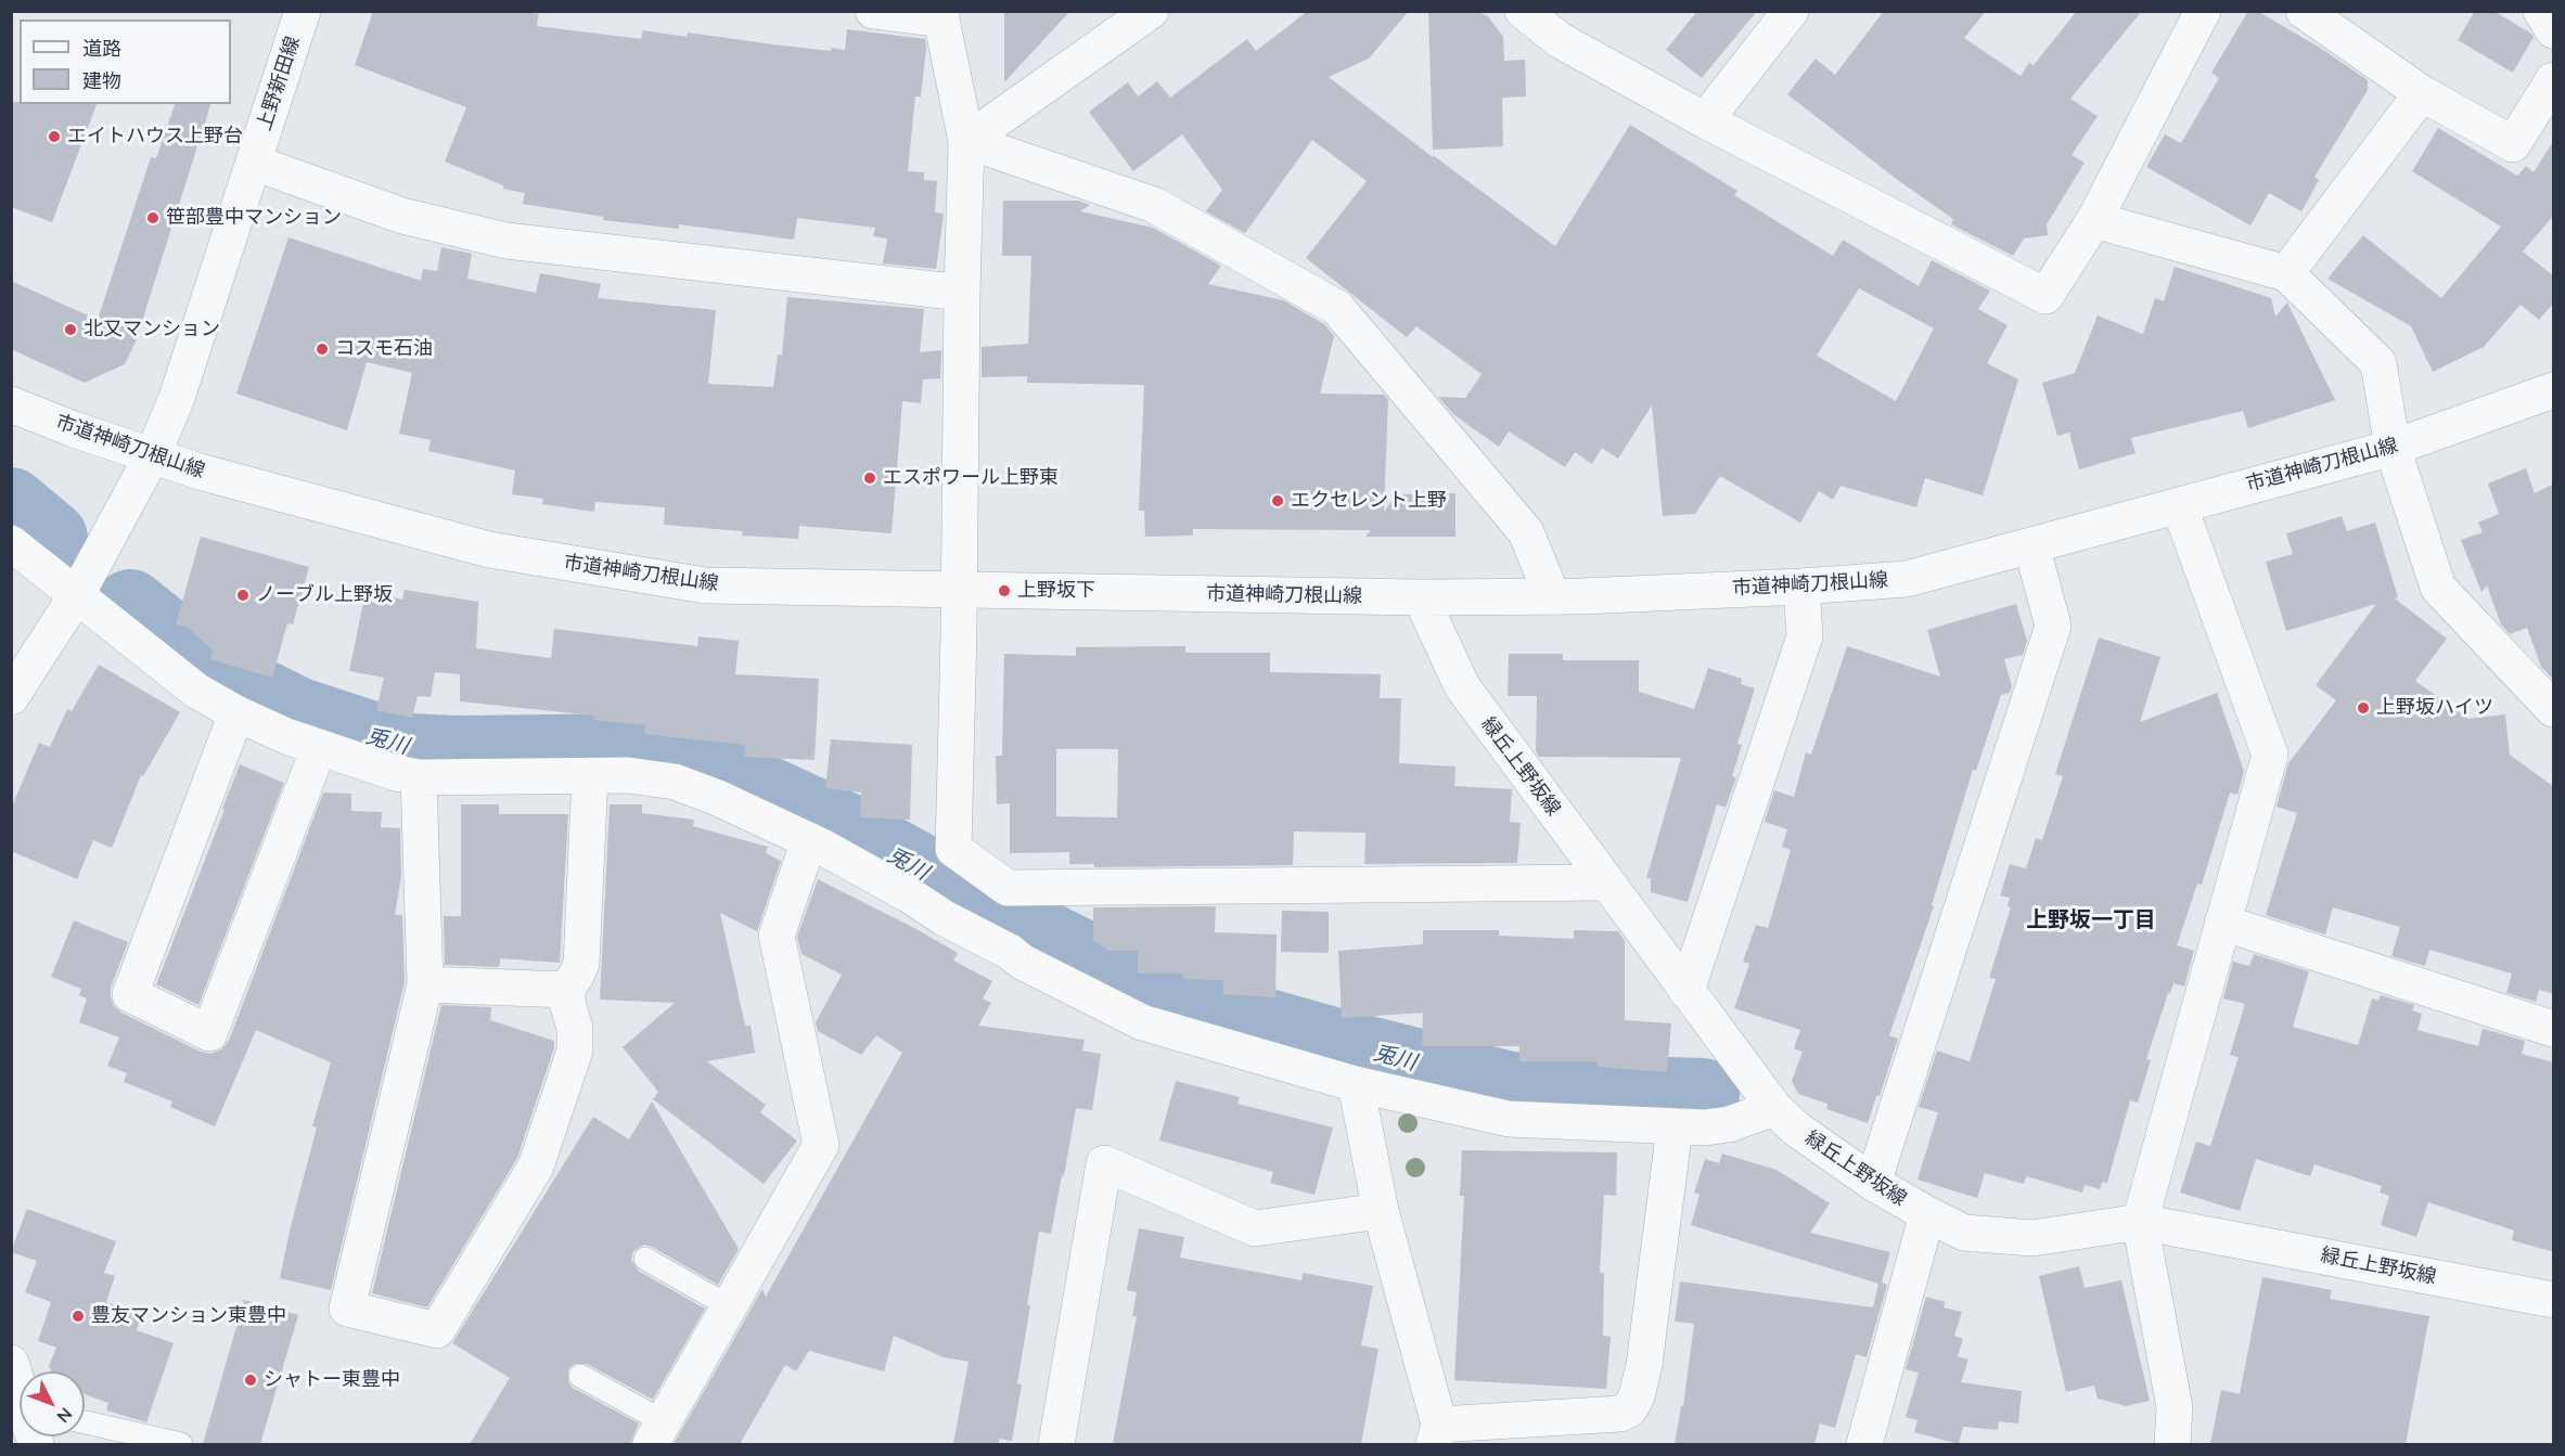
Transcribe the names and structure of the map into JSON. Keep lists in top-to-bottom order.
{
  "streets": {
    "street": ["上野新田線", "市道神崎刀根山線", "緑丘上野坂線"]
  },
  "crossings": [
    ["上野新田線", "市道神崎刀根山線"],
    ["市道神崎刀根山線", "緑丘上野坂線"]
  ],
  "districts": ["上野坂一丁目"],
  "water": ["兎川"],
  "places": [
    "エイトハウス上野台",
    "笹部豊中マンション",
    "北又マンション",
    "コスモ石油",
    "エスポワール上野東",
    "エクセレント上野",
    "上野坂下",
    "ノーブル上野坂",
    "上野坂ハイツ",
    "豊友マンション東豊中",
    "シャトー東豊中"
  ],
  "legend": ["道路", "建物"],
  "north": "bottom right"
}
